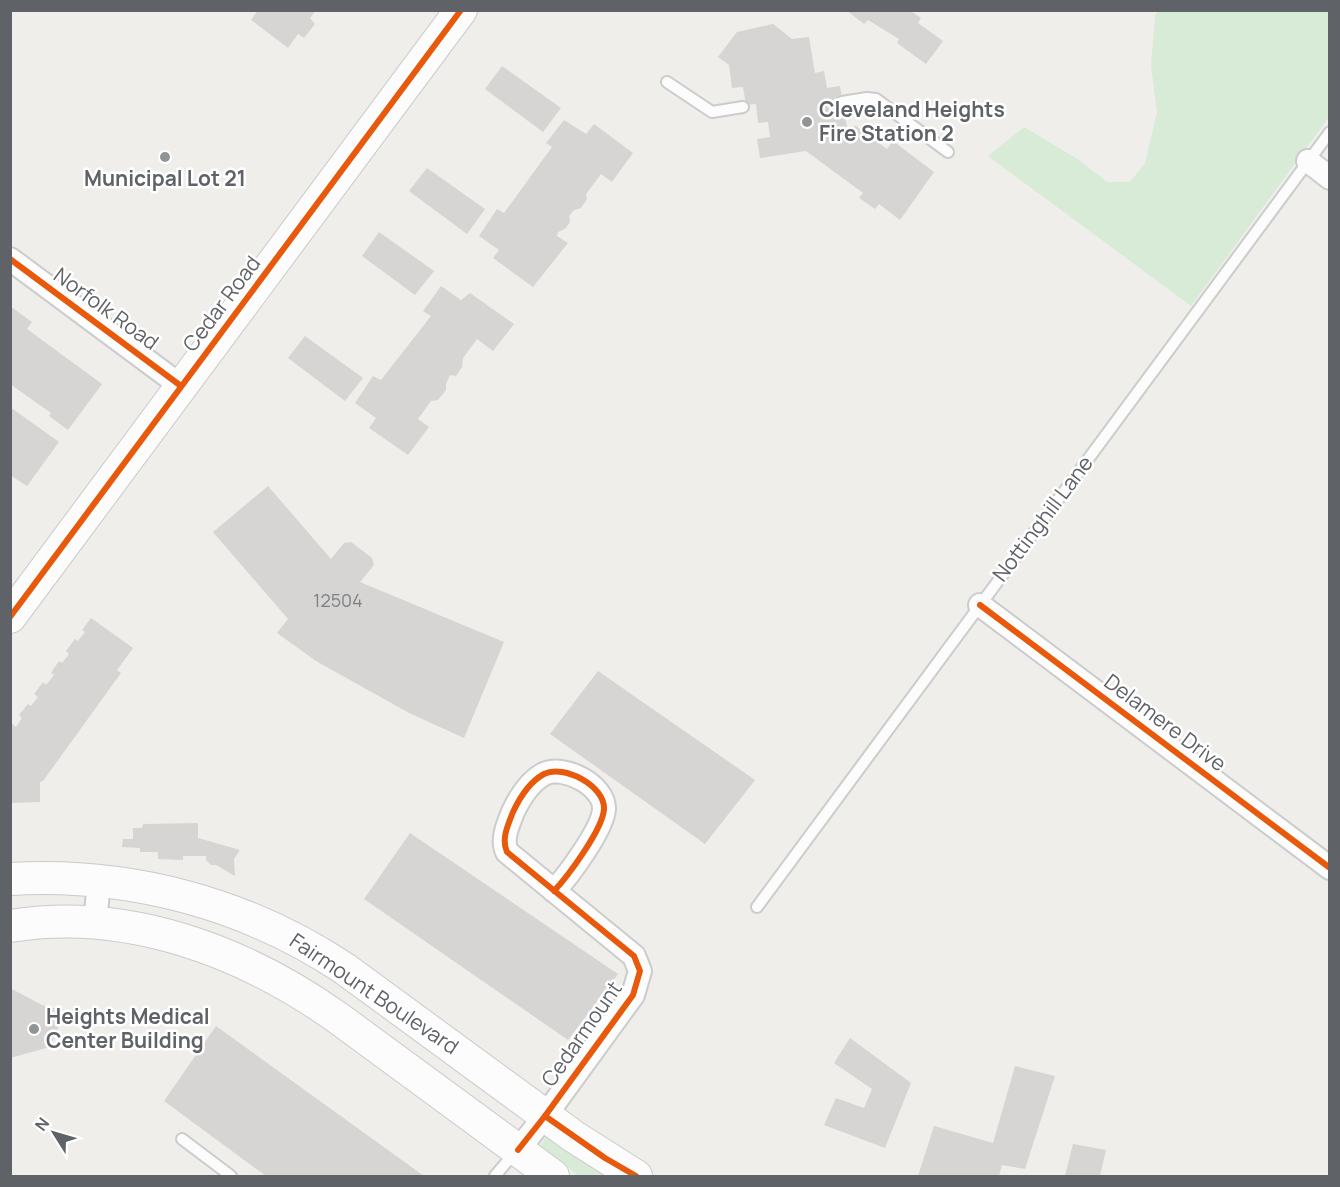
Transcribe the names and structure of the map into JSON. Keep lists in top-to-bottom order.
{
  "streets": {
    "main road": ["Cedar Road", "Fairmount Boulevard"],
    "street": ["Norfolk Road", "Delamere Drive", "Cedarmount"],
    "lane": ["Nottinghill Lane"]
  },
  "crossings": [
    ["Cedar Road", "Norfolk Road"],
    ["Nottinghill Lane", "Delamere Drive"],
    ["Fairmount Boulevard", "Cedarmount"]
  ],
  "places": ["Cleveland Heights Fire Station 2", "Municipal Lot 21", "Heights Medical Center Building"],
  "house_numbers": ["12504"],
  "north": "top left"
}
